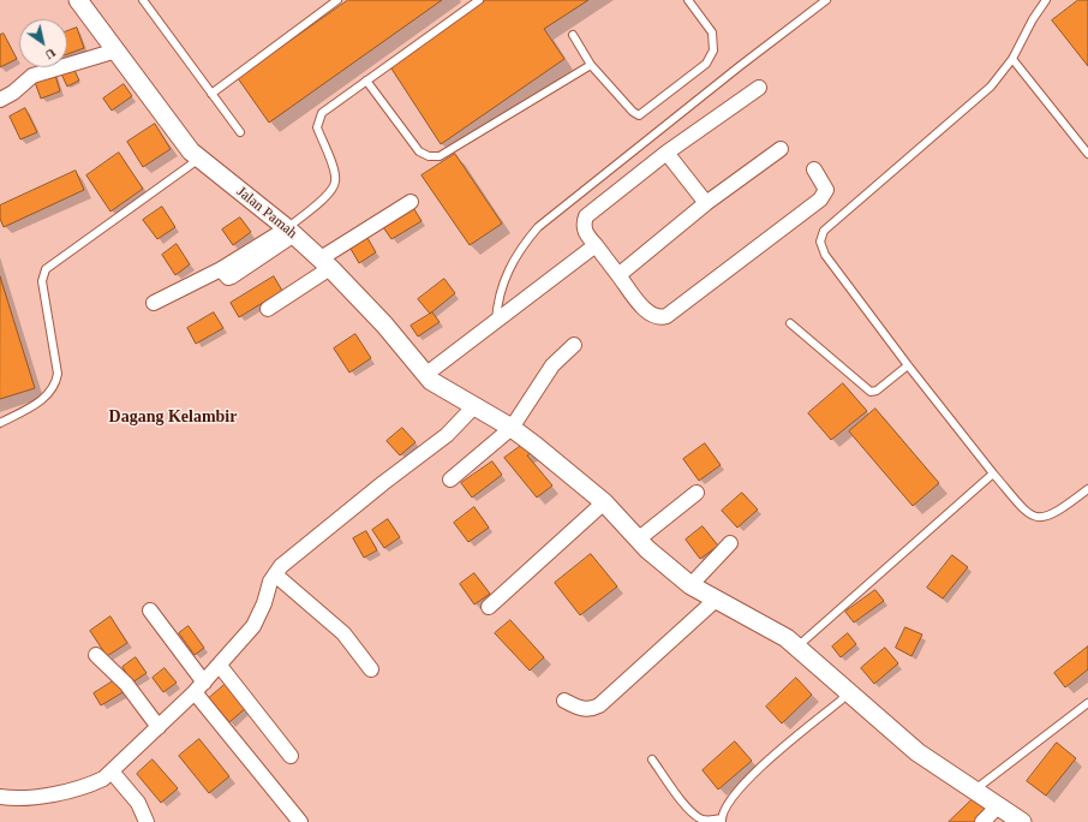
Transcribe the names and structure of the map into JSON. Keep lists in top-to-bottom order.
{
  "streets": {
    "street": ["Jalan Pamah"]
  },
  "districts": ["Dagang Kelambir"],
  "north": "bottom right"
}
